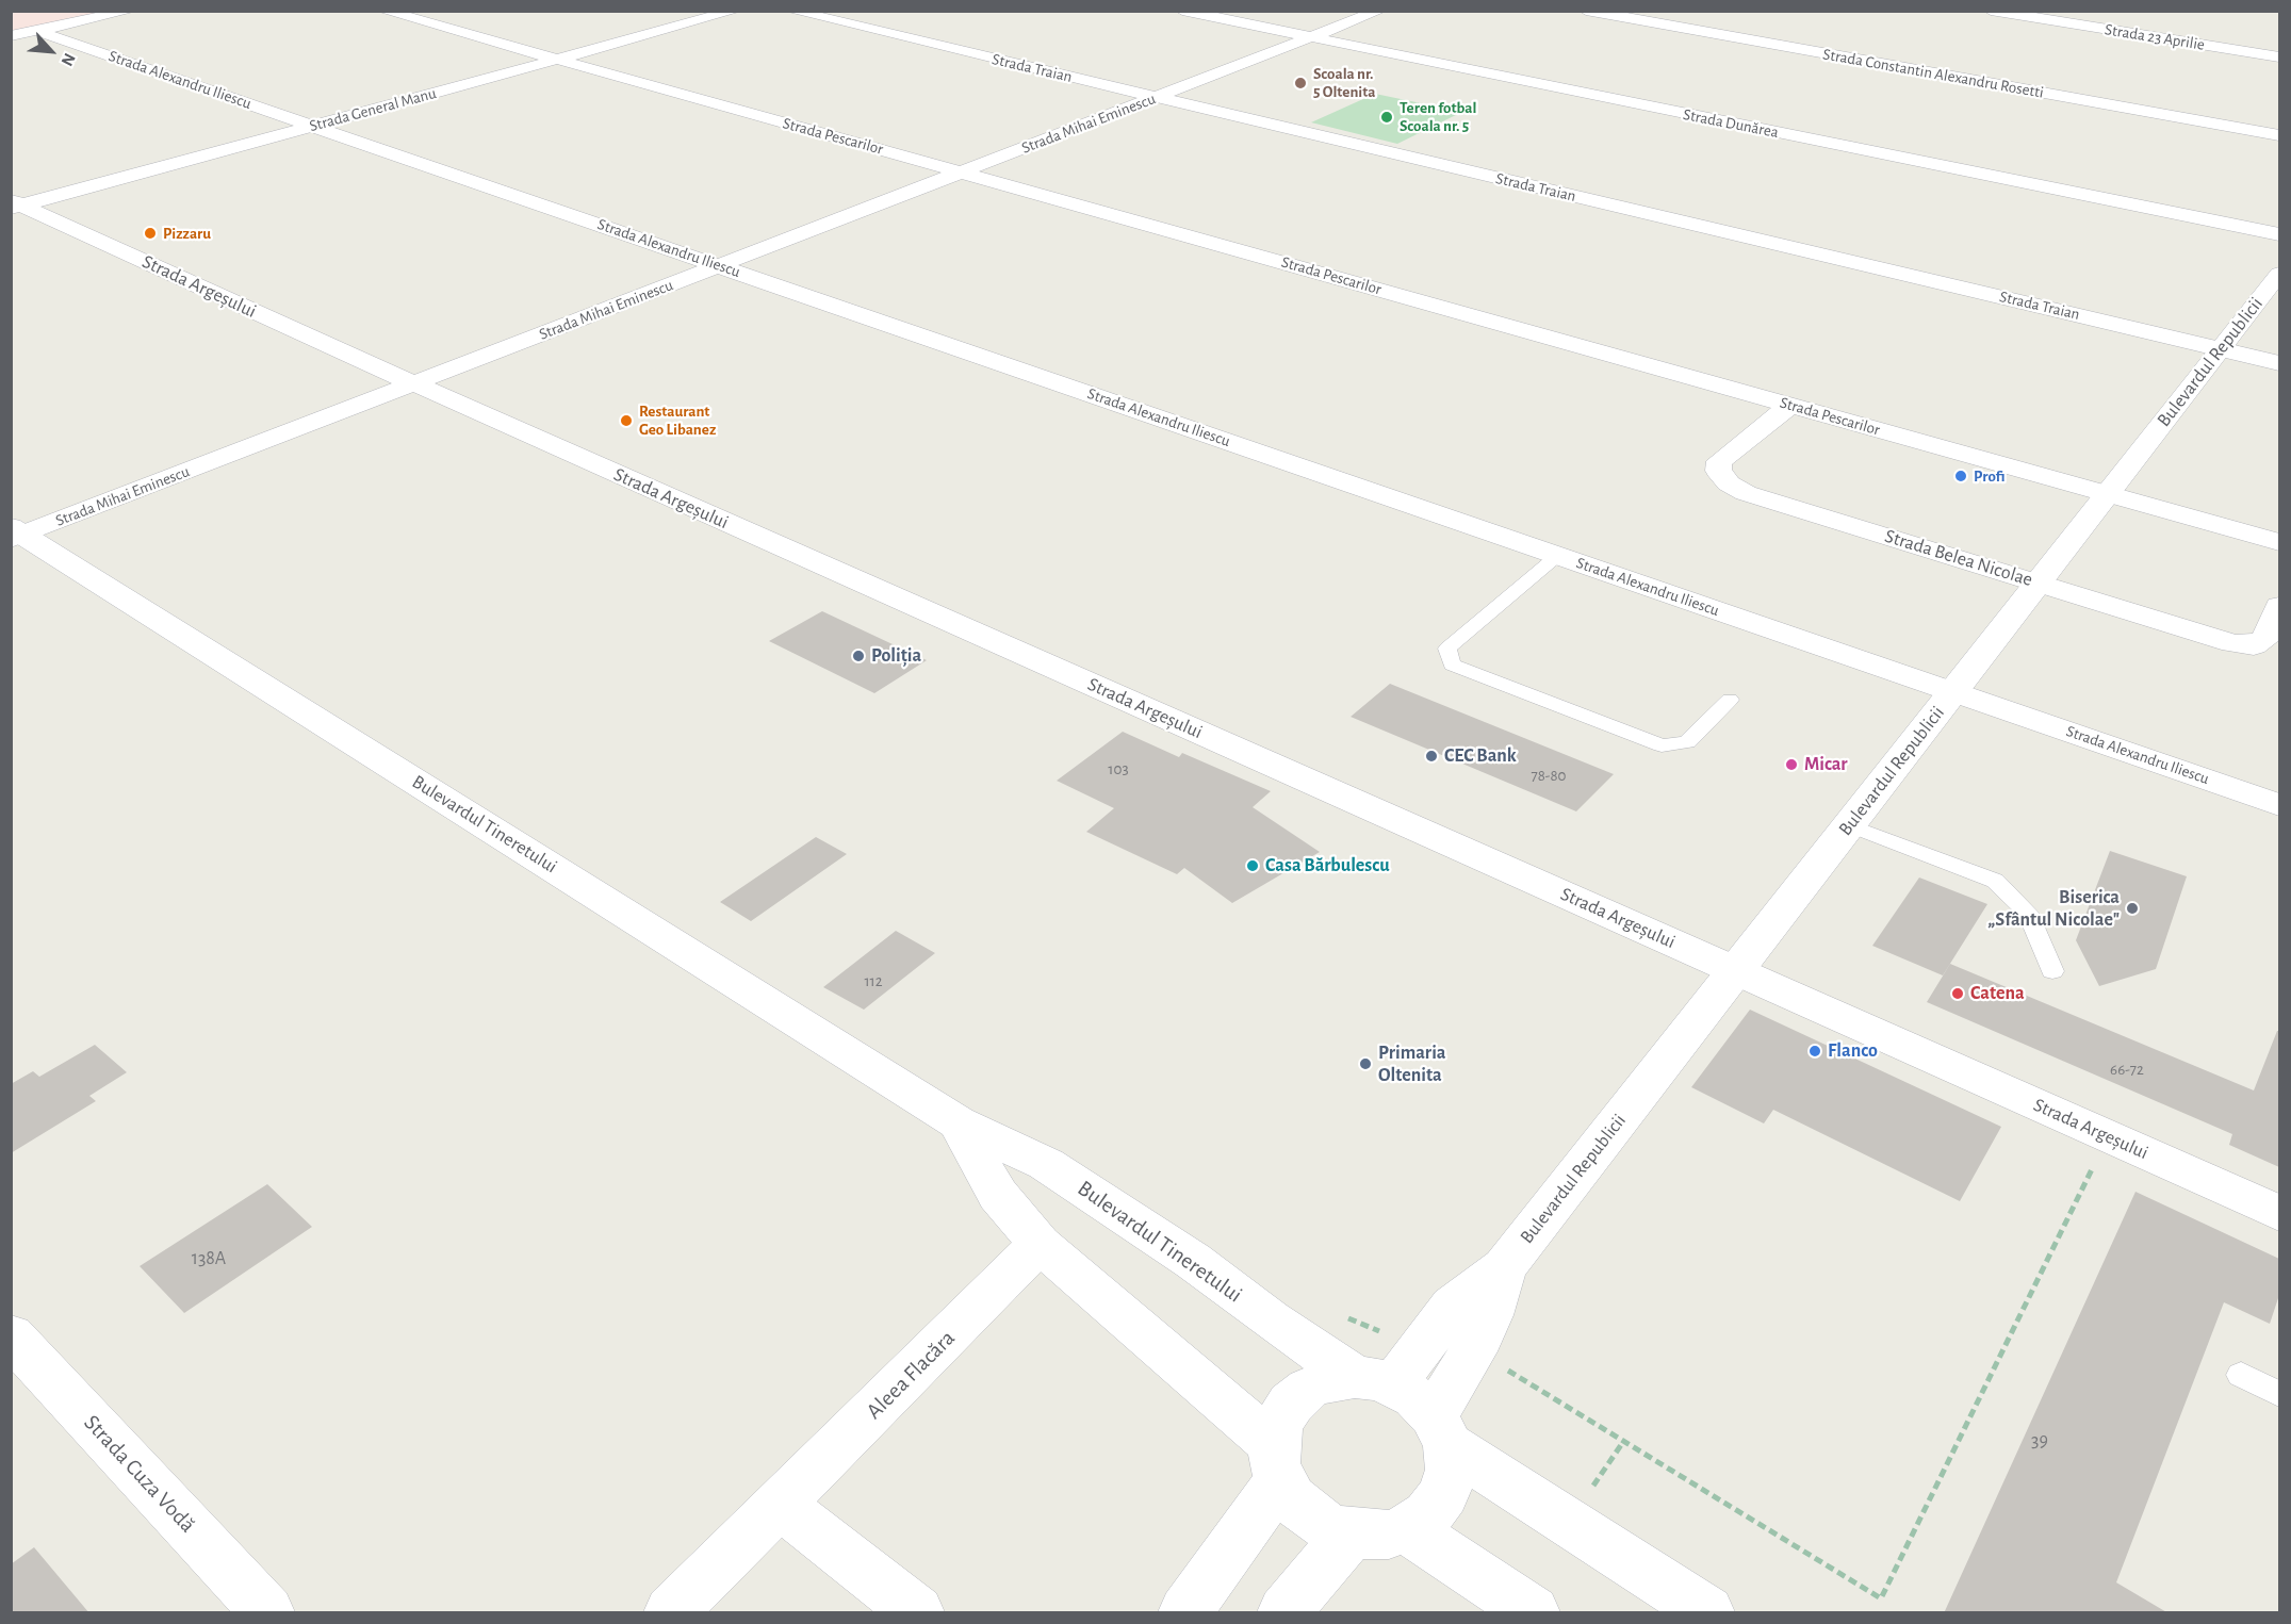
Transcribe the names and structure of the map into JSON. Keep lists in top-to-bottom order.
{
  "streets": {
    "street": [
      "Strada 23 Aprilie",
      "Strada Traian",
      "Strada Constantin Alexandru Rosetti",
      "Strada Alexandru Iliescu",
      "Strada General Manu",
      "Strada Mihai Eminescu",
      "Strada Dunărea",
      "Strada Pescarilor",
      "Strada Argeșului",
      "Bulevardul Republicii",
      "Strada Belea Nicolae",
      "Bulevardul Tineretului",
      "Aleea Flacăra",
      "Strada Cuza Vodă"
    ]
  },
  "crossings": [
    ["Strada Traian", "Strada Mihai Eminescu"],
    ["Strada Traian", "Bulevardul Republicii"],
    ["Strada Alexandru Iliescu", "Strada General Manu"],
    ["Strada Alexandru Iliescu", "Strada Mihai Eminescu"],
    ["Strada Alexandru Iliescu", "Bulevardul Republicii"],
    ["Strada General Manu", "Strada Pescarilor"],
    ["Strada General Manu", "Strada Argeșului"],
    ["Strada Mihai Eminescu", "Strada Dunărea"],
    ["Strada Mihai Eminescu", "Strada Pescarilor"],
    ["Strada Mihai Eminescu", "Strada Argeșului"],
    ["Strada Mihai Eminescu", "Bulevardul Tineretului"],
    ["Strada Pescarilor", "Bulevardul Republicii"],
    ["Strada Pescarilor", "Strada Belea Nicolae"],
    ["Strada Argeșului", "Bulevardul Republicii"],
    ["Bulevardul Republicii", "Strada Belea Nicolae"],
    ["Bulevardul Republicii", "Bulevardul Tineretului"],
    ["Bulevardul Tineretului", "Aleea Flacăra"]
  ],
  "places": [
    "Scoala nr. 5 Oltenita",
    "Teren fotbal Scoala nr. 5",
    "Pizzaru",
    "Restaurant Geo Libanez",
    "Profi",
    "Poliția",
    "CEC Bank",
    "Micar",
    "Casa Bărbulescu",
    "Biserica „Sfântul Nicolae\"",
    "Catena",
    "Flanco",
    "Primaria Oltenita"
  ],
  "house_numbers": [
    "103",
    "78-80",
    "112",
    "66-72",
    "138A",
    "39"
  ],
  "north": "bottom right"
}
